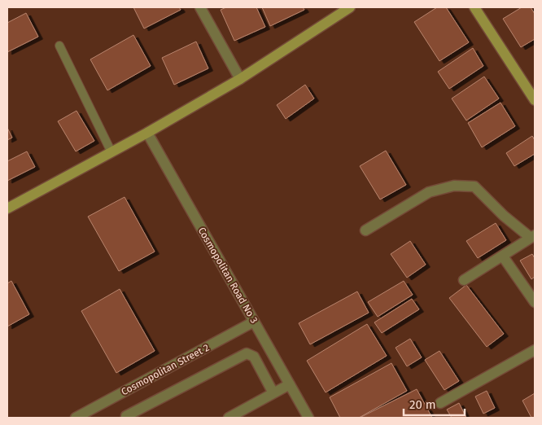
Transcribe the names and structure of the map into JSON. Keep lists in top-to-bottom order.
{
  "streets": {
    "street": ["Cosmopolitan Road No 3", "Cosmopolitan Street 2"]
  },
  "crossings": [
    ["Cosmopolitan Road No 3", "Cosmopolitan Street 2"]
  ],
  "scale_bar": "20 m"
}
